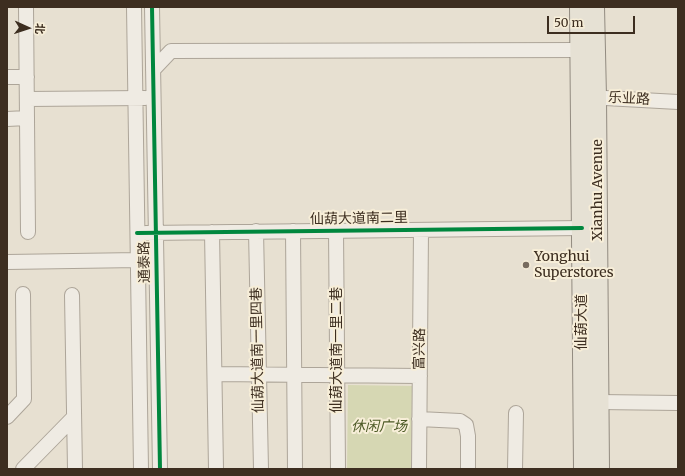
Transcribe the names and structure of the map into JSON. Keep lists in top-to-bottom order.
{
  "streets": {
    "main road": ["Xianhu Avenue", "仙葫大道"],
    "street": [
      "乐业路",
      "仙葫大道南二里",
      "通泰路",
      "富兴路",
      "仙葫大道南一里四巷",
      "仙葫大道南一里二巷"
    ]
  },
  "crossings": [
    ["乐业路", "Xianhu Avenue"],
    ["乐业路", "仙葫大道"],
    ["Xianhu Avenue", "仙葫大道"],
    ["仙葫大道南二里", "通泰路"],
    ["仙葫大道南二里", "仙葫大道"],
    ["仙葫大道南二里", "富兴路"],
    ["仙葫大道南二里", "仙葫大道南一里四巷"],
    ["仙葫大道南二里", "仙葫大道南一里二巷"]
  ],
  "parks": ["休闲广场"],
  "places": ["Yonghui Superstores"],
  "scale_bar": "50 m",
  "north": "right"
}
